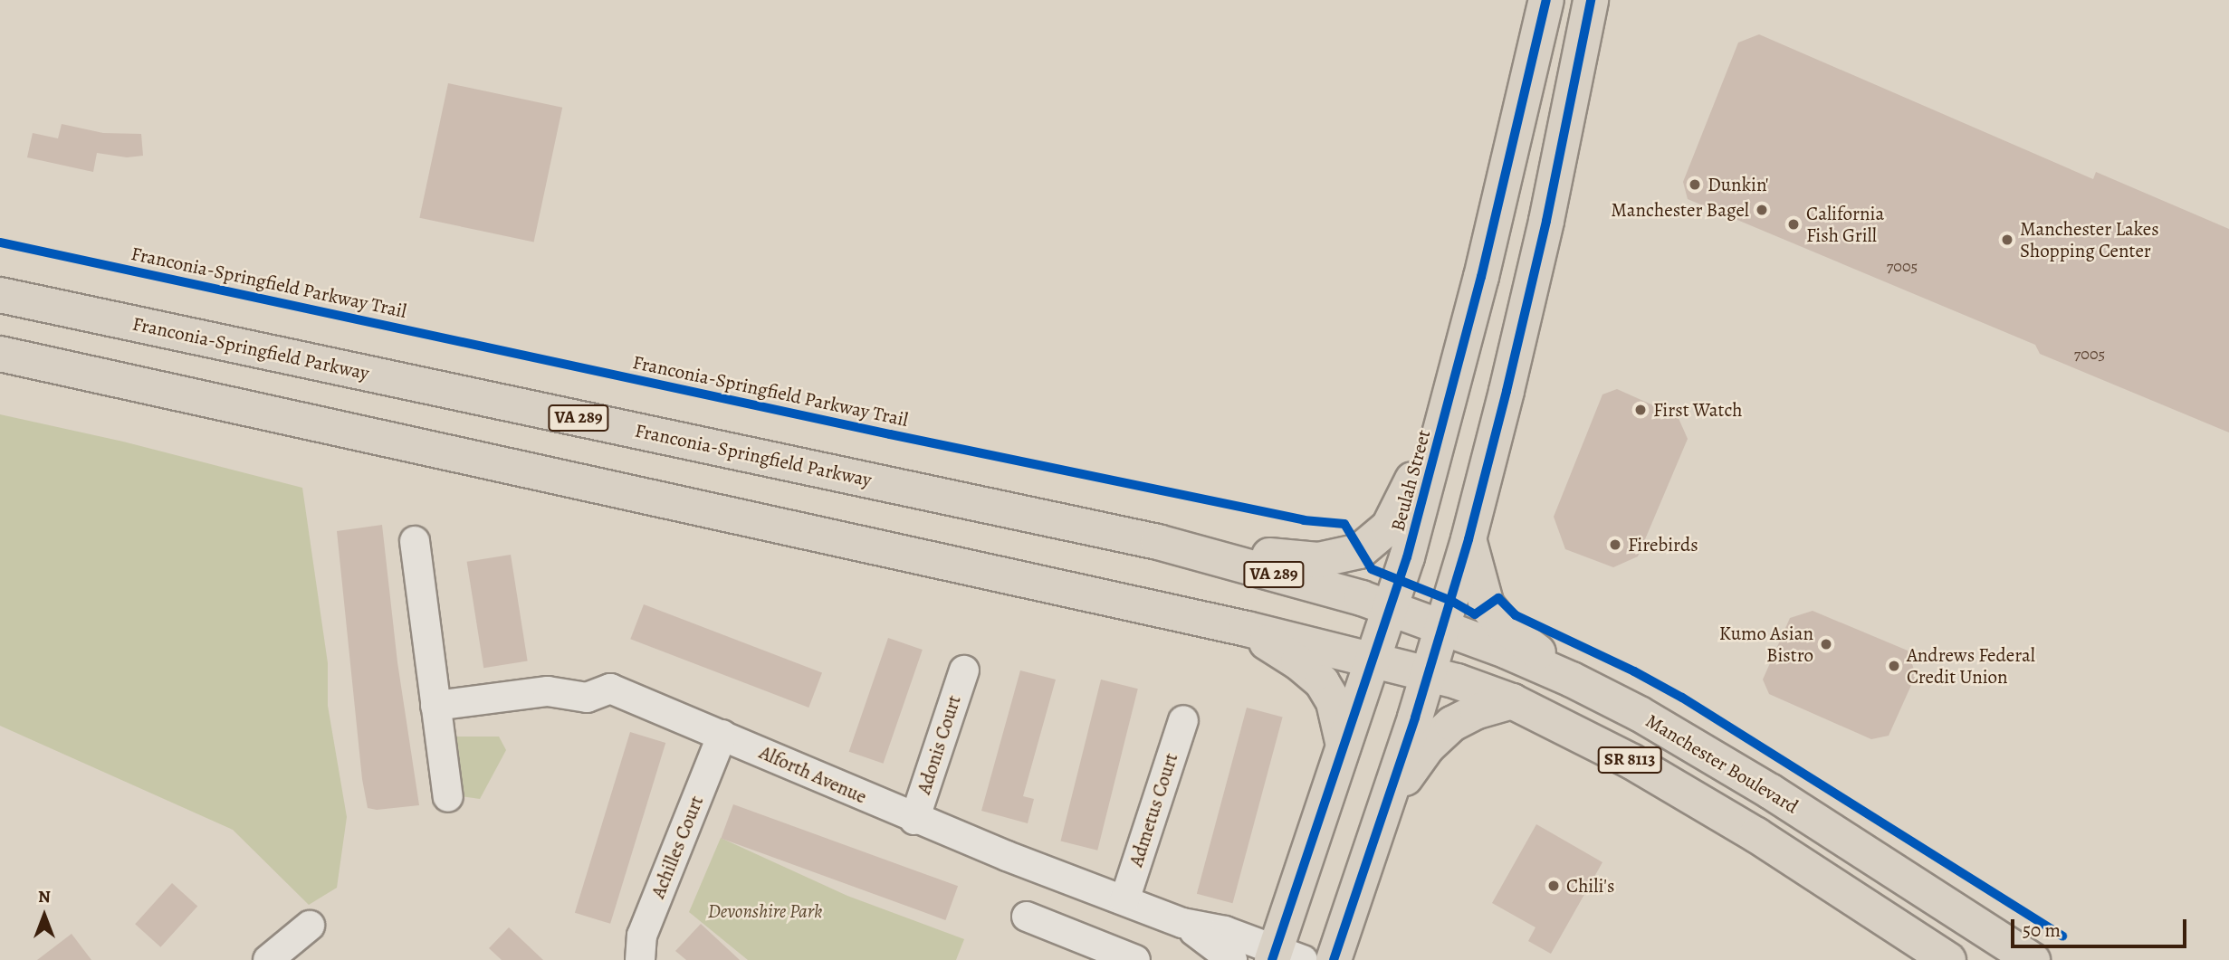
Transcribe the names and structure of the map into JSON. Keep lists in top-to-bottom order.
{
  "streets": {
    "main road": [
      "Franconia-Springfield Parkway",
      "VA 289",
      "Beulah Street",
      "SR 8113",
      "Manchester Boulevard"
    ],
    "street": [
      "Adonis Court",
      "Alforth Avenue",
      "Admetus Court",
      "Achilles Court"
    ],
    "cycle path": ["Franconia-Springfield Parkway Trail"]
  },
  "crossings": [
    ["Franconia-Springfield Parkway", "Beulah Street"],
    ["Franconia-Springfield Parkway", "Manchester Boulevard"],
    ["Beulah Street", "SR 8113"],
    ["Beulah Street", "Manchester Boulevard"],
    ["Beulah Street", "Alforth Avenue"],
    ["Adonis Court", "Alforth Avenue"],
    ["Alforth Avenue", "Admetus Court"],
    ["Alforth Avenue", "Achilles Court"]
  ],
  "parks": ["Devonshire Park"],
  "places": [
    "Dunkin'",
    "Manchester Bagel",
    "California Fish Grill",
    "Manchester Lakes Shopping Center",
    "First Watch",
    "Firebirds",
    "Kumo Asian Bistro",
    "Andrews Federal Credit Union",
    "Chili's"
  ],
  "house_numbers": ["7005", "7005"],
  "scale_bar": "50 m",
  "north": "top"
}
